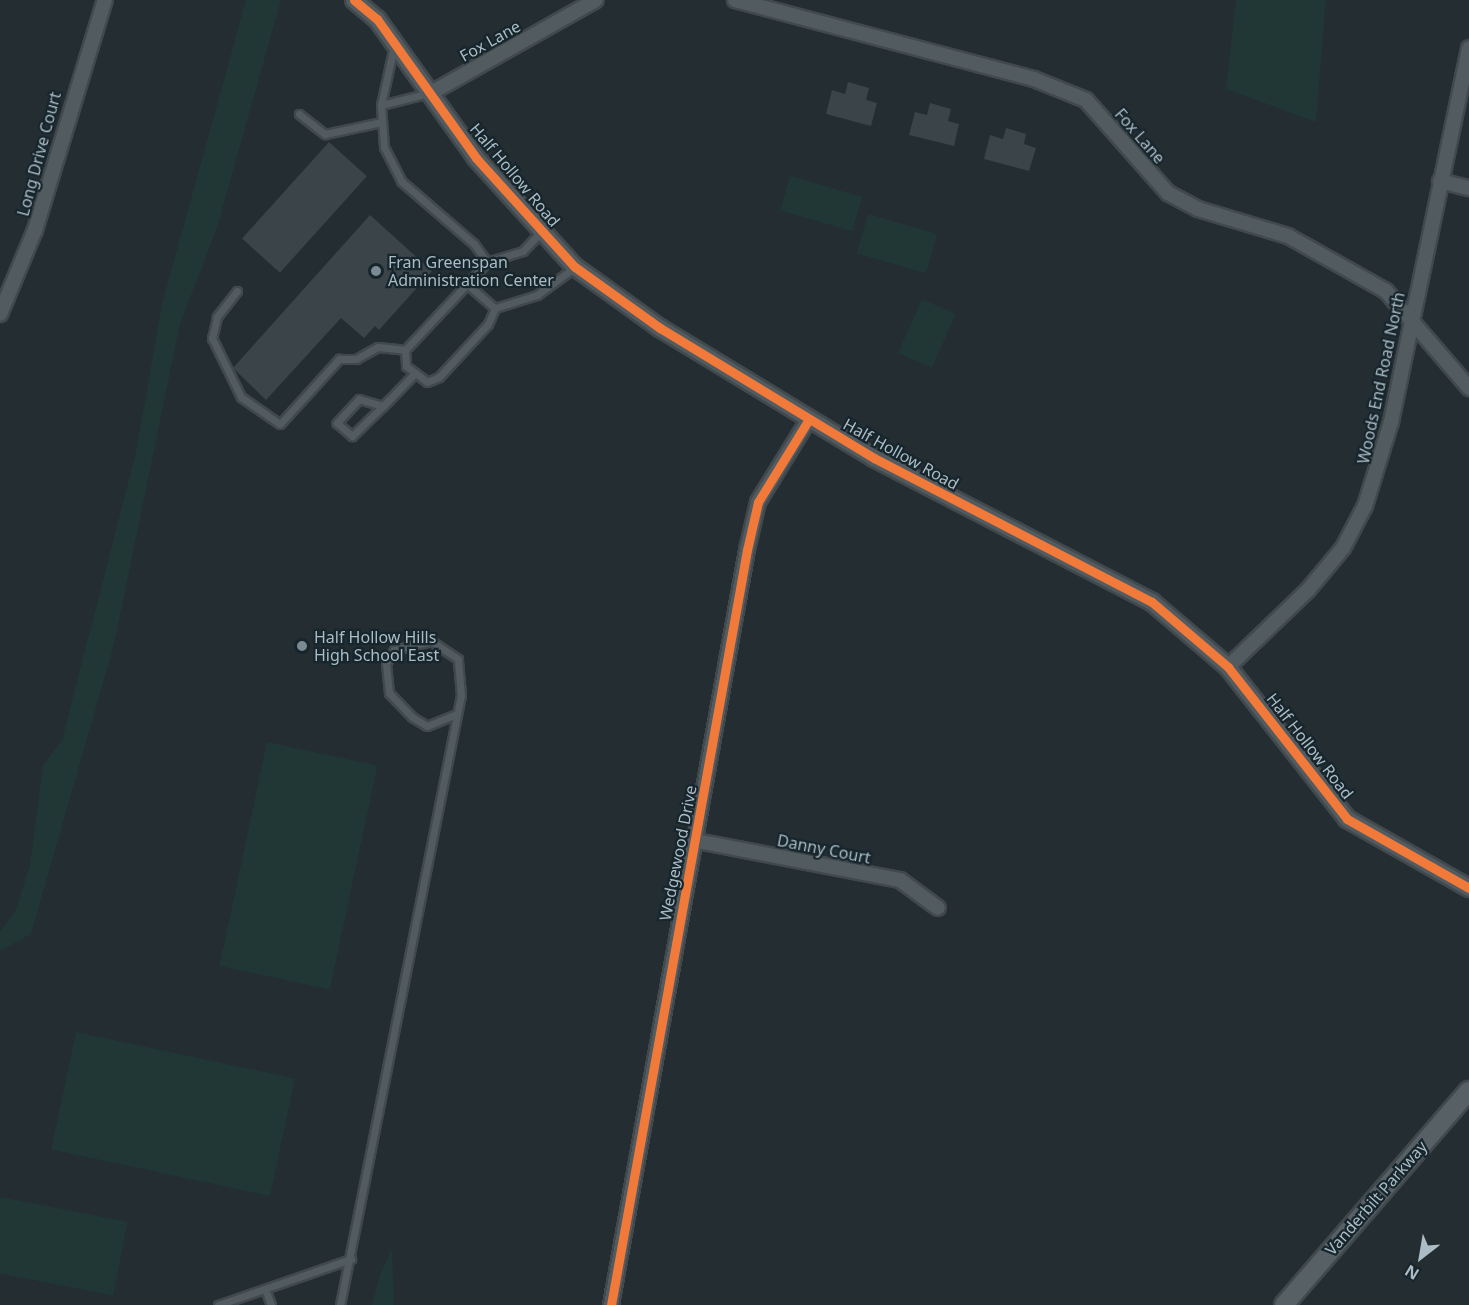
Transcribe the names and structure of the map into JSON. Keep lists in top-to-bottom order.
{
  "streets": {
    "main road": ["Vanderbilt Parkway"],
    "street": [
      "Fox Lane",
      "Long Drive Court",
      "Half Hollow Road",
      "Woods End Road North",
      "Danny Court",
      "Wedgewood Drive"
    ]
  },
  "crossings": [
    ["Fox Lane", "Half Hollow Road"],
    ["Fox Lane", "Woods End Road North"],
    ["Half Hollow Road", "Woods End Road North"],
    ["Half Hollow Road", "Wedgewood Drive"],
    ["Danny Court", "Wedgewood Drive"]
  ],
  "places": ["Fran Greenspan Administration Center", "Half Hollow Hills High School East"],
  "north": "bottom left"
}
